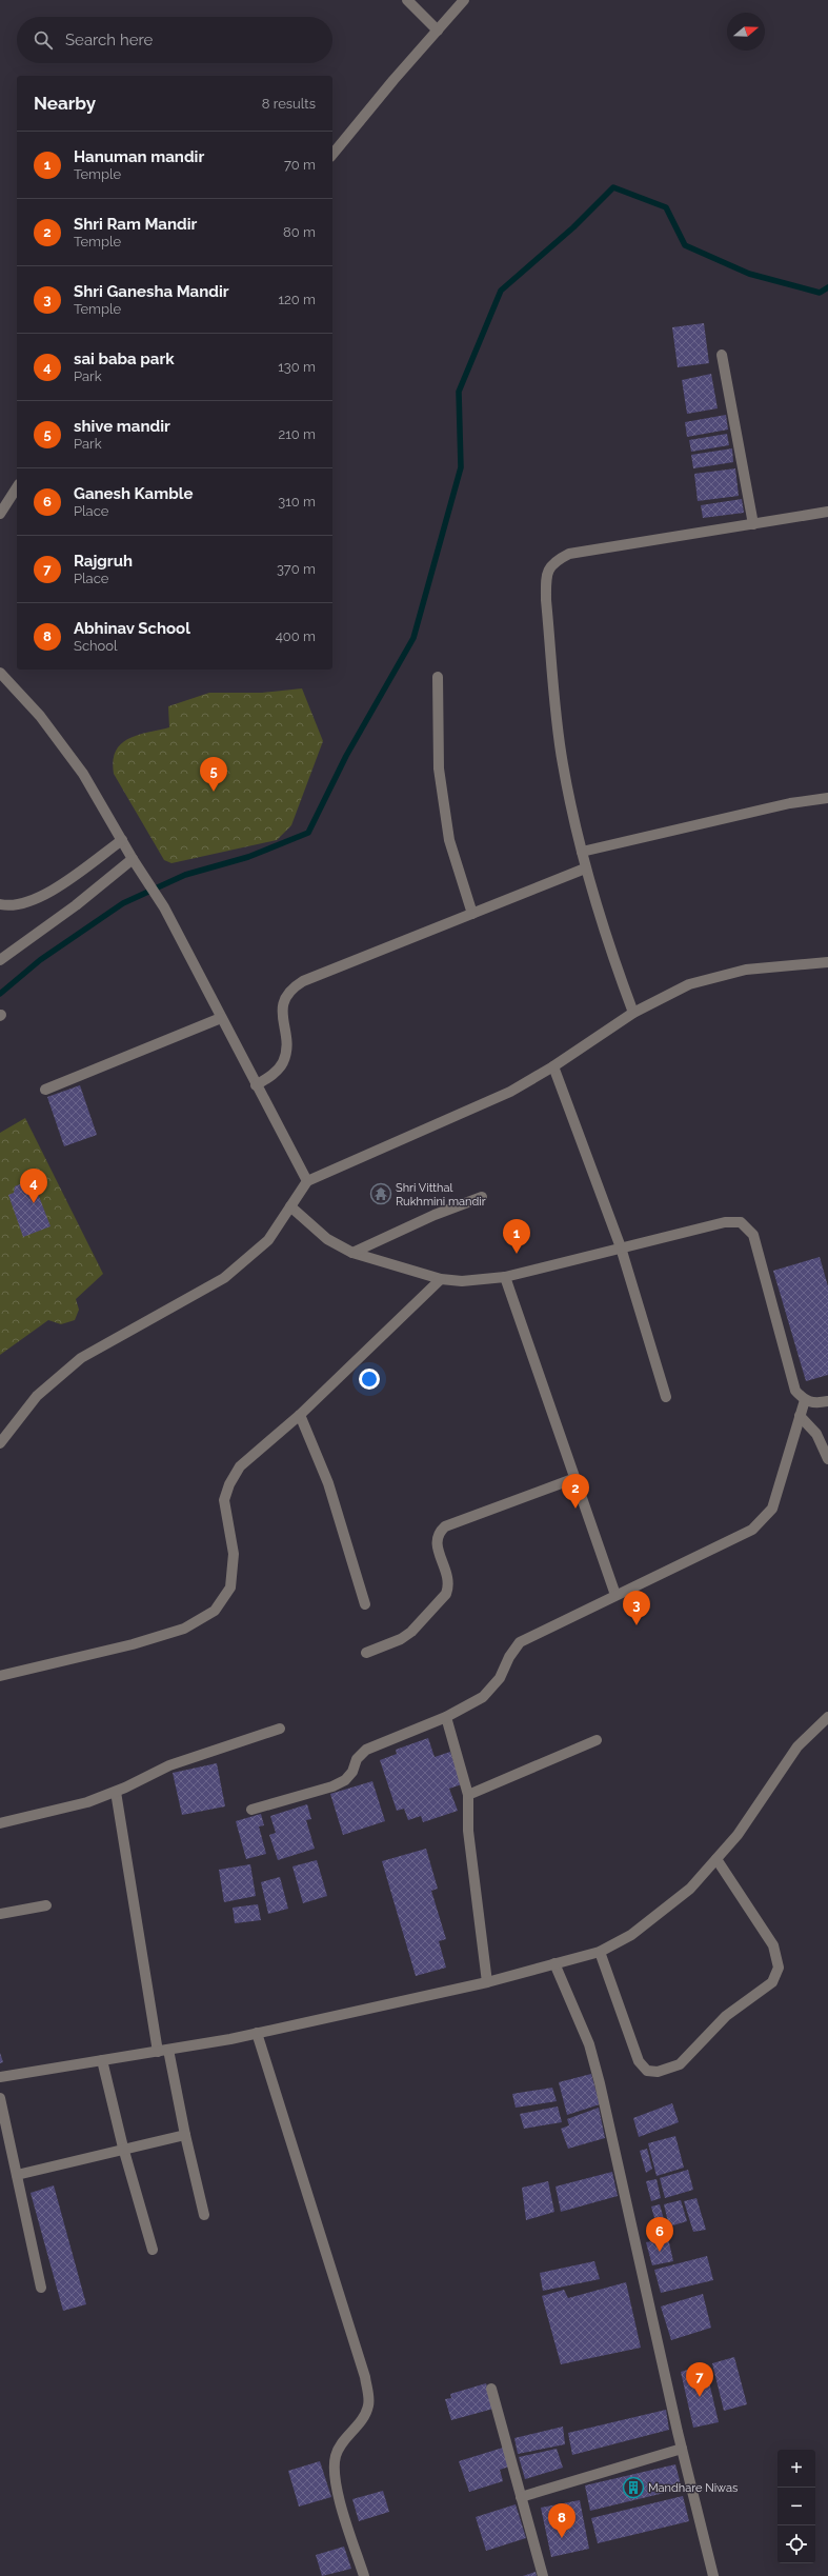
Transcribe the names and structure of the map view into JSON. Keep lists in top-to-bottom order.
{
  "places": {
    "temple": ["Shri Vitthal Rukhmini mandir"],
    "building": ["Mandhare Niwas"]
  },
  "north": "right",
  "page": {
    "search": "Search here",
    "heading": ["Nearby", "8 results"],
    "list": [
      {
        "mark": "1",
        "name": "Hanuman mandir",
        "note": "Temple",
        "value": "70 m"
      },
      {
        "mark": "2",
        "name": "Shri Ram Mandir",
        "note": "Temple",
        "value": "80 m"
      },
      {
        "mark": "3",
        "name": "Shri Ganesha Mandir",
        "note": "Temple",
        "value": "120 m"
      },
      {
        "mark": "4",
        "name": "sai baba park",
        "note": "Park",
        "value": "130 m"
      },
      {
        "mark": "5",
        "name": "shive mandir",
        "note": "Park",
        "value": "210 m"
      },
      {
        "mark": "6",
        "name": "Ganesh Kamble",
        "note": "Place",
        "value": "310 m"
      },
      {
        "mark": "7",
        "name": "Rajgruh",
        "note": "Place",
        "value": "370 m"
      },
      {
        "mark": "8",
        "name": "Abhinav School",
        "note": "School",
        "value": "400 m"
      }
    ],
    "pins": [
      "5",
      "4",
      "1",
      "2",
      "3",
      "6",
      "7",
      "8"
    ],
    "map_buttons": ["+", "−"]
  }
}
